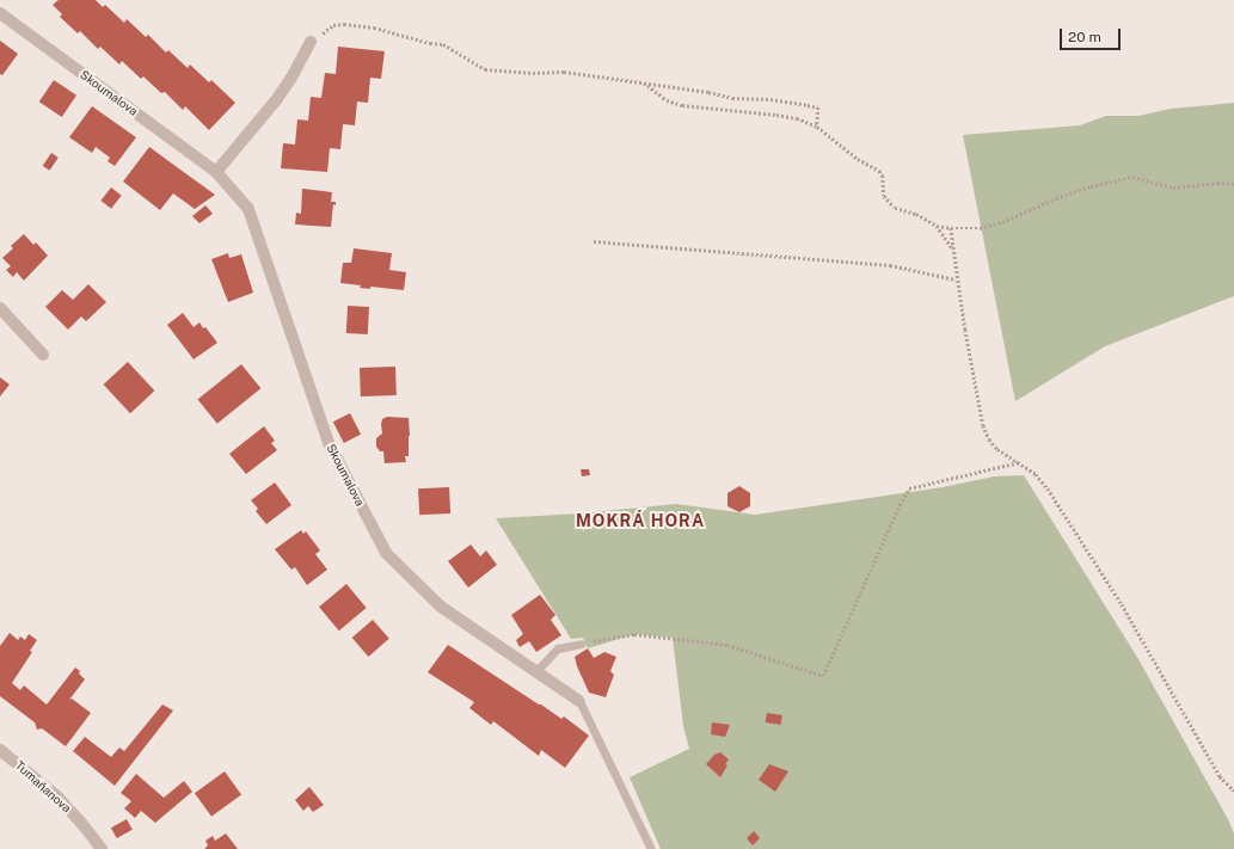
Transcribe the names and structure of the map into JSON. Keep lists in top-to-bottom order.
{
  "streets": {
    "street": ["Skoumalova", "Tumaňanova"]
  },
  "districts": ["MOKRÁ HORA"],
  "scale_bar": "20 m"
}
